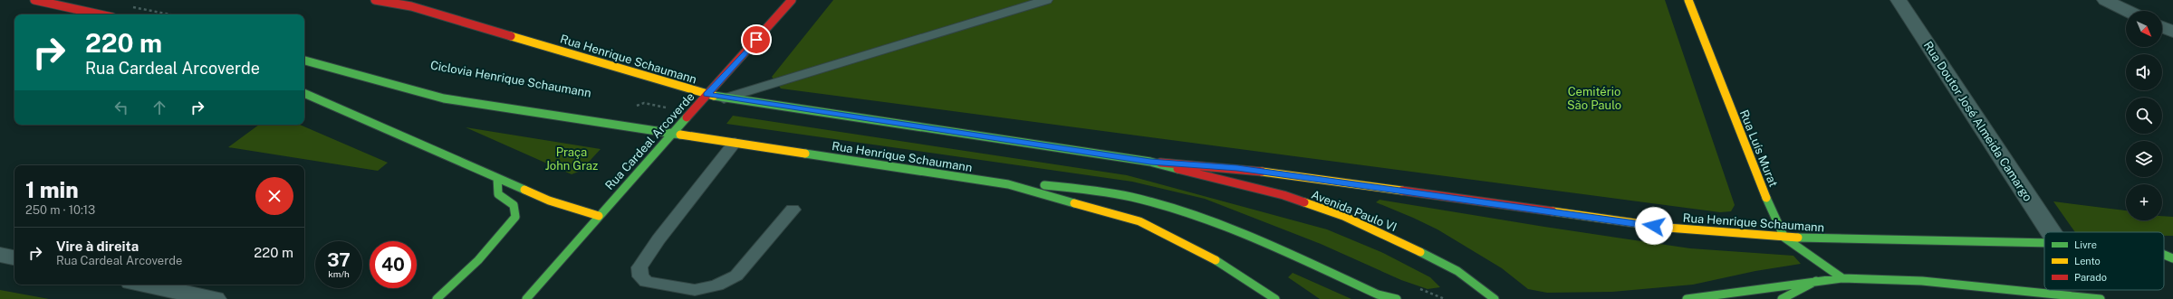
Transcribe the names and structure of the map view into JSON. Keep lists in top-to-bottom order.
{
  "streets": {
    "main road": [
      "Rua Henrique Schaumann",
      "Rua Cardeal Arcoverde",
      "Rua Luís Murat",
      "Avenida Paulo VI"
    ],
    "street": ["Rua Doutor José Almeida Camargo"]
  },
  "crossings": [
    ["Rua Henrique Schaumann", "Rua Cardeal Arcoverde"],
    ["Rua Henrique Schaumann", "Rua Luís Murat"],
    ["Rua Henrique Schaumann", "Avenida Paulo VI"]
  ],
  "parks": ["Cemitério São Paulo", "Praça John Graz"],
  "legend": ["Livre", "Lento", "Parado"],
  "north": "bottom right",
  "page": {
    "map_buttons": "+",
    "turn": ["220 m", "Rua Cardeal Arcoverde"],
    "heading": ["1 min", "250 m · 10:13"],
    "list": [
      {
        "name": "Vire à direita",
        "note": "Rua Cardeal Arcoverde",
        "value": "220 m"
      }
    ],
    "speed": "37 km/h",
    "limit": "40"
  }
}
